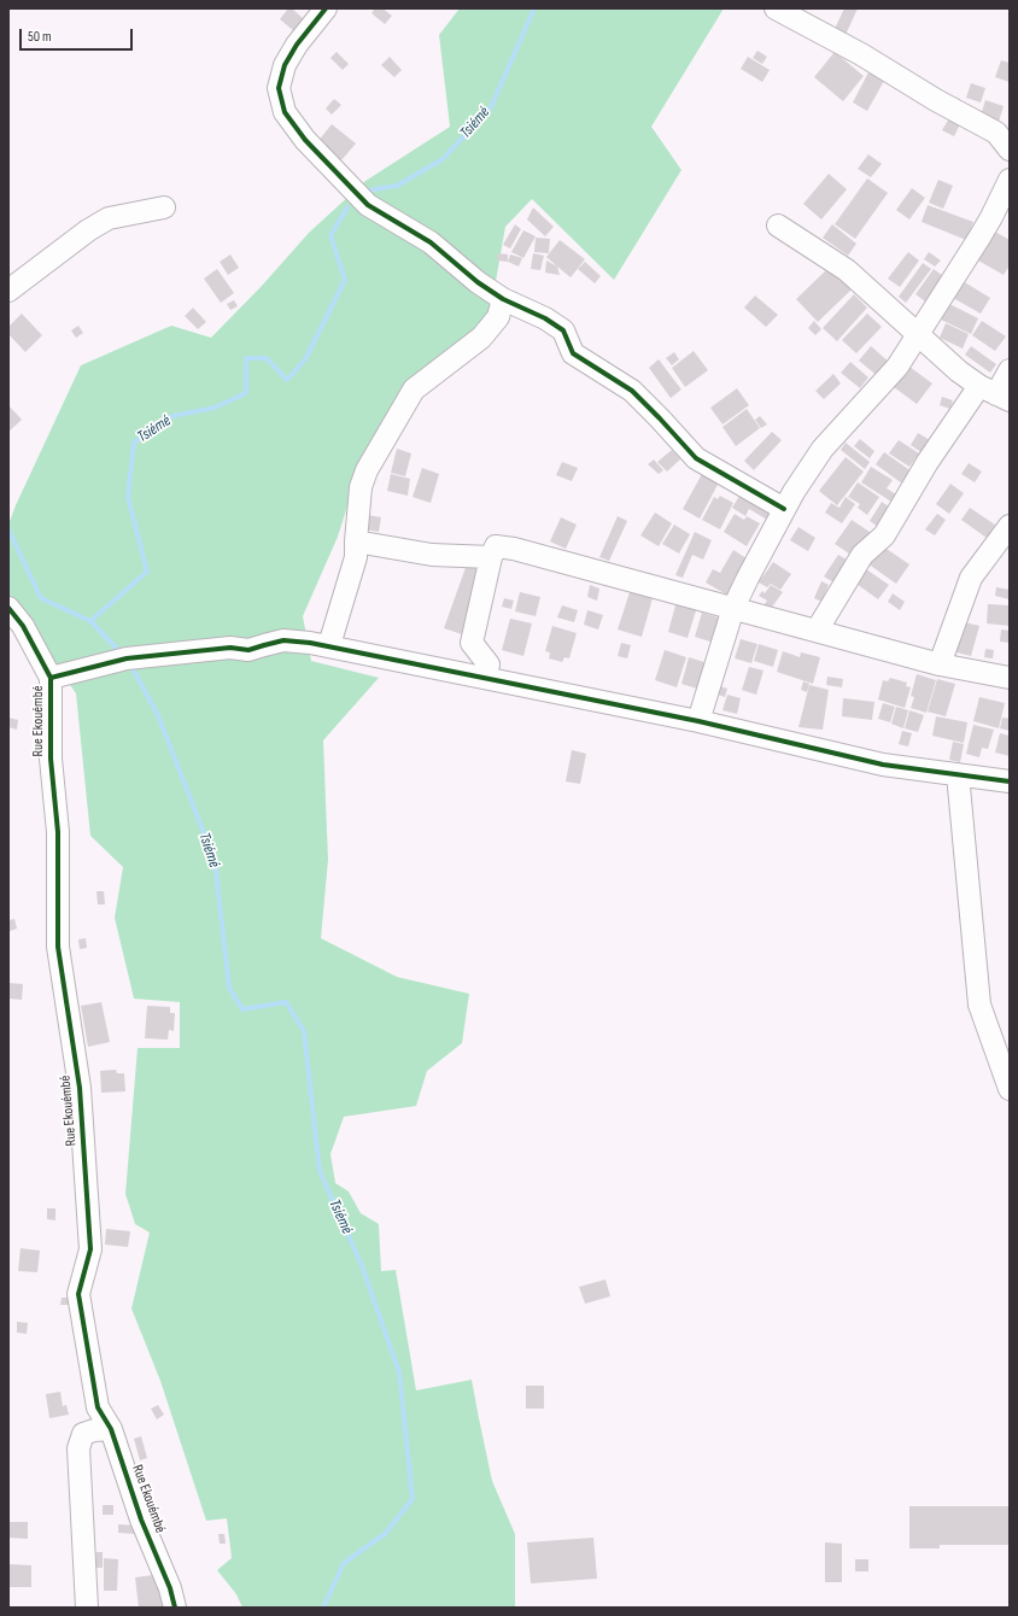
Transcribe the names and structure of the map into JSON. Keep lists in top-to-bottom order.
{
  "streets": {
    "street": ["Rue Ekouémbé"]
  },
  "water": ["Tsiémé"],
  "scale_bar": "50 m"
}
